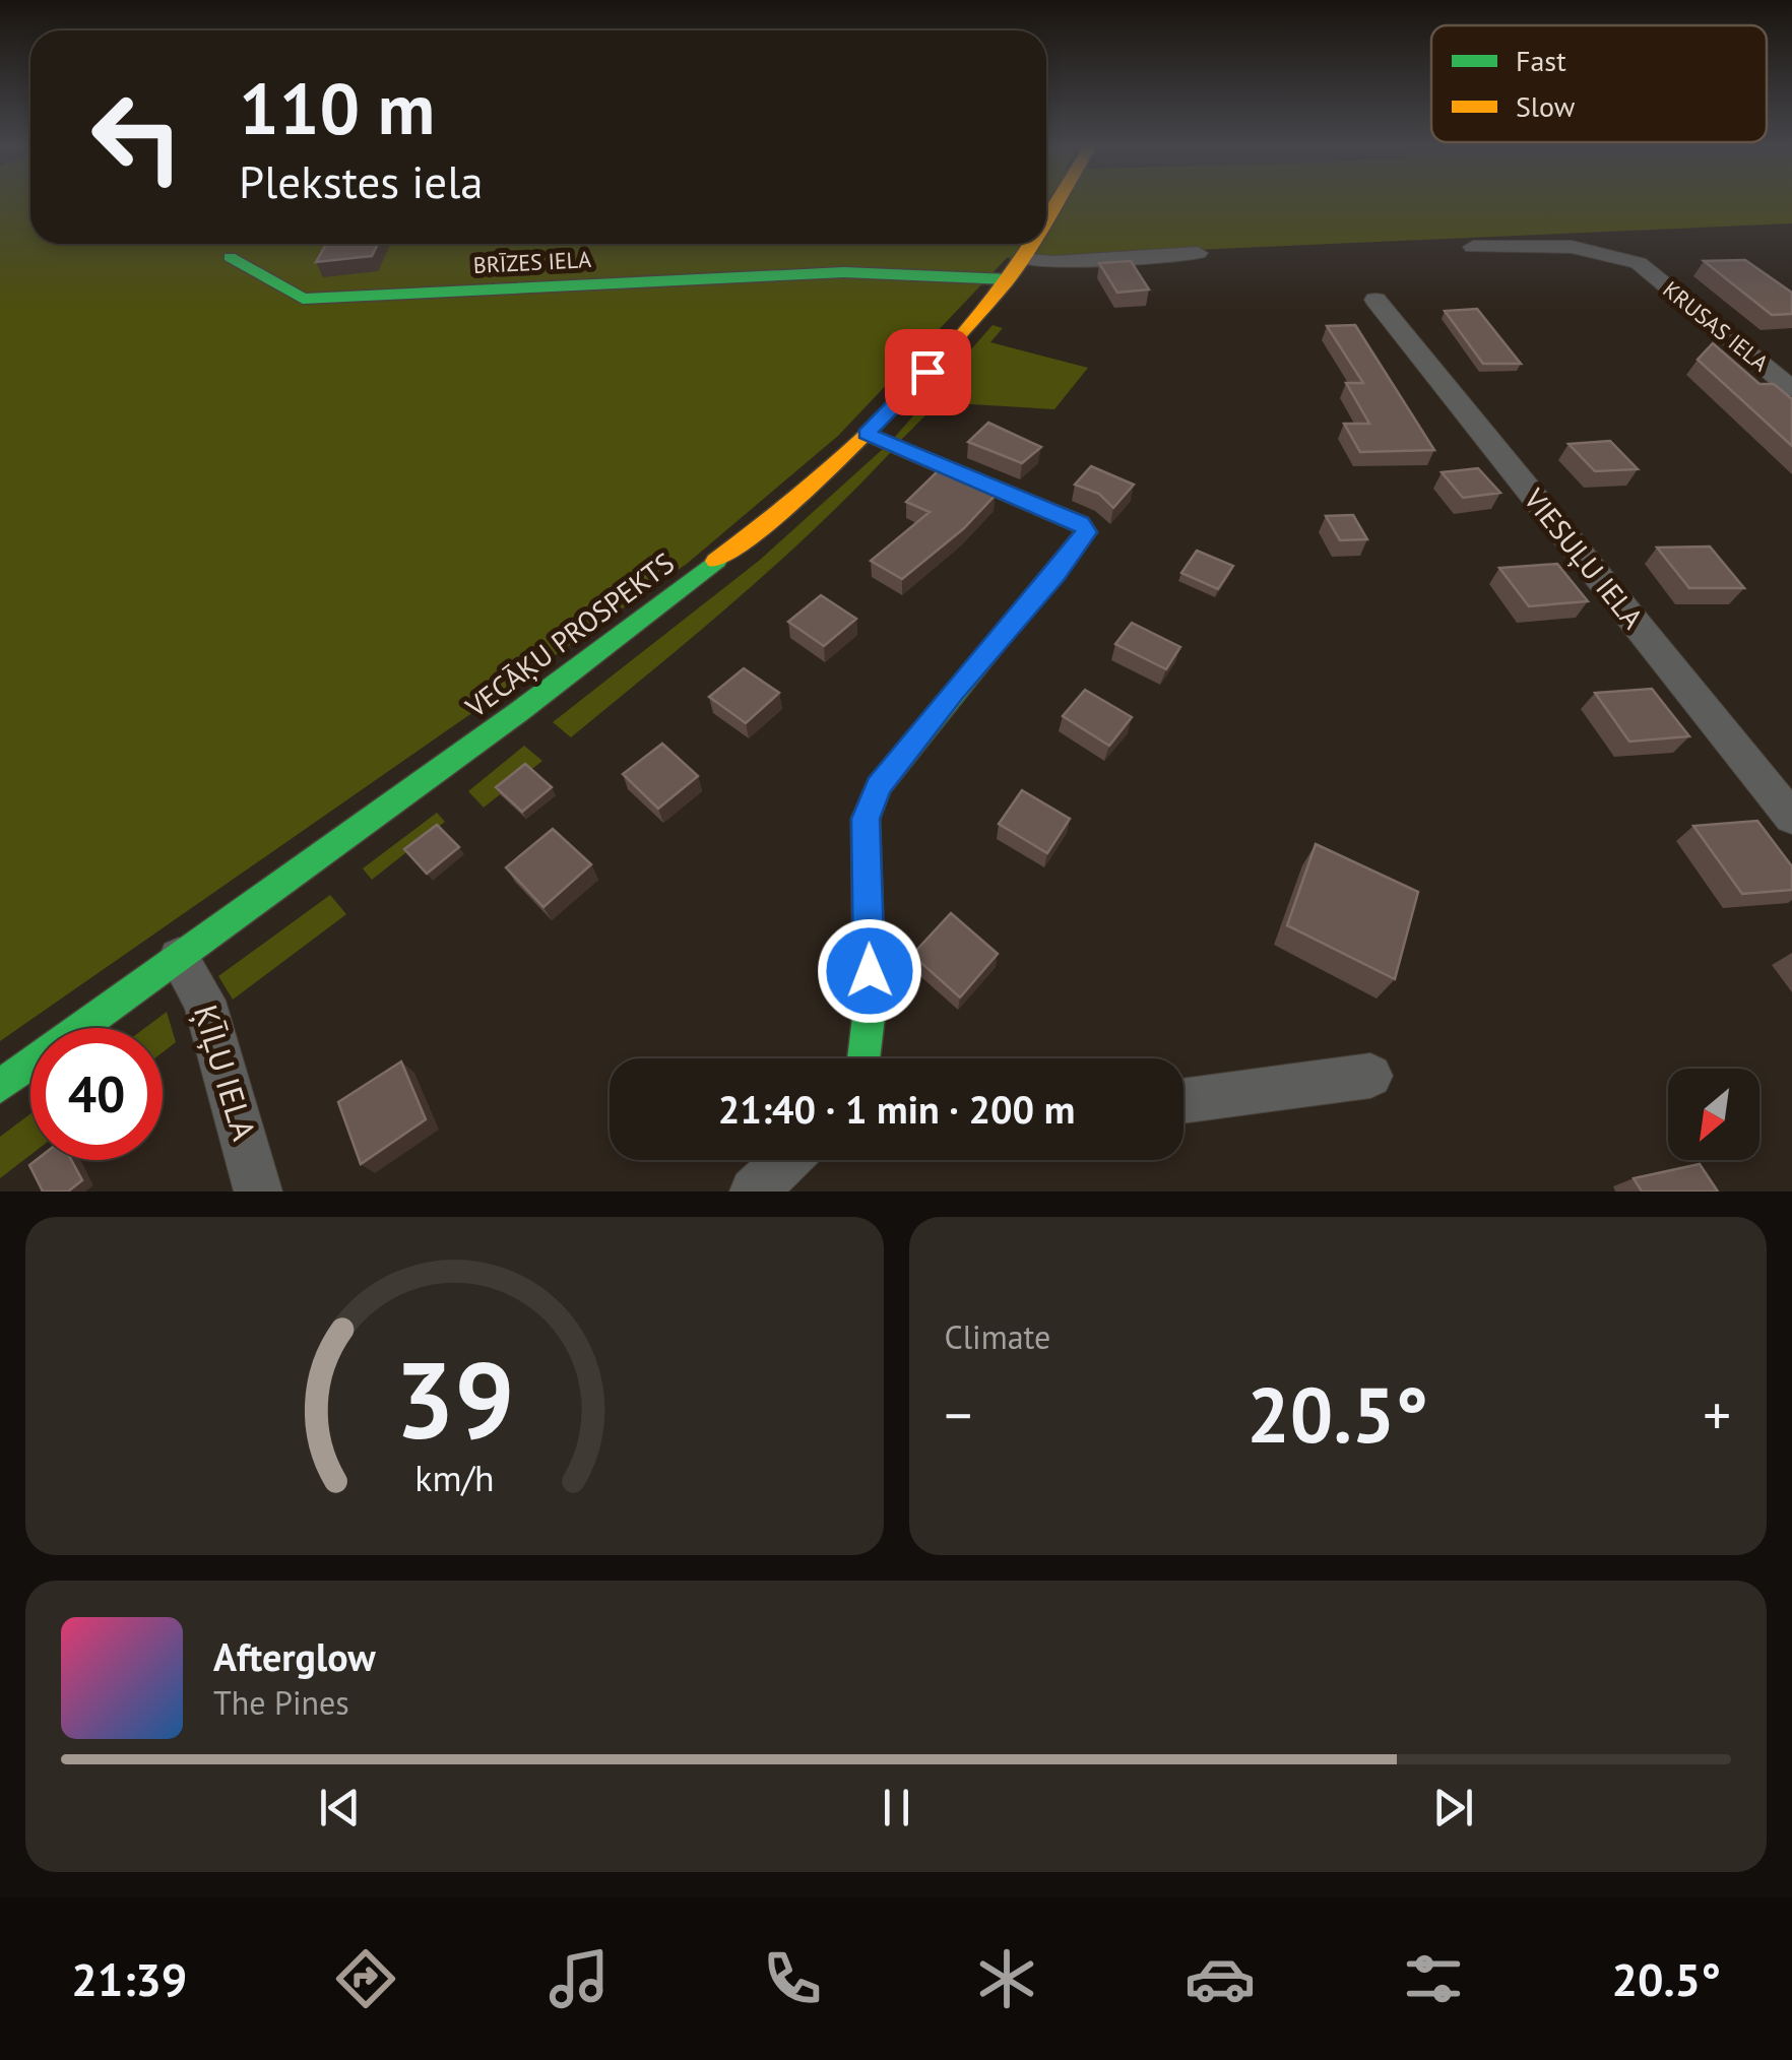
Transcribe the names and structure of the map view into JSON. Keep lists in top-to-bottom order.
{
  "streets": {
    "street": [
      "BRĪZES IELA",
      "KRUSAS IELA",
      "VIESUĻU IELA",
      "VECĀĶU PROSPEKTS",
      "ĶĪĻU IELA"
    ]
  },
  "crossings": [
    ["BRĪZES IELA", "VECĀĶU PROSPEKTS"],
    ["VECĀĶU PROSPEKTS", "ĶĪĻU IELA"]
  ],
  "legend": ["Fast", "Slow"],
  "north": "bottom left",
  "page": {
    "turn": ["110 m", "Plekstes iela"],
    "limit": "40",
    "trip": "21:40 · 1 min · 200 m",
    "tile": "Climate",
    "heat": ["−", "20.5°", "+"],
    "song": ["Afterglow", "The Pines"],
    "tabs": ["21:39", "20.5°"],
    "gauge": ["39", "km/h"]
  }
}
